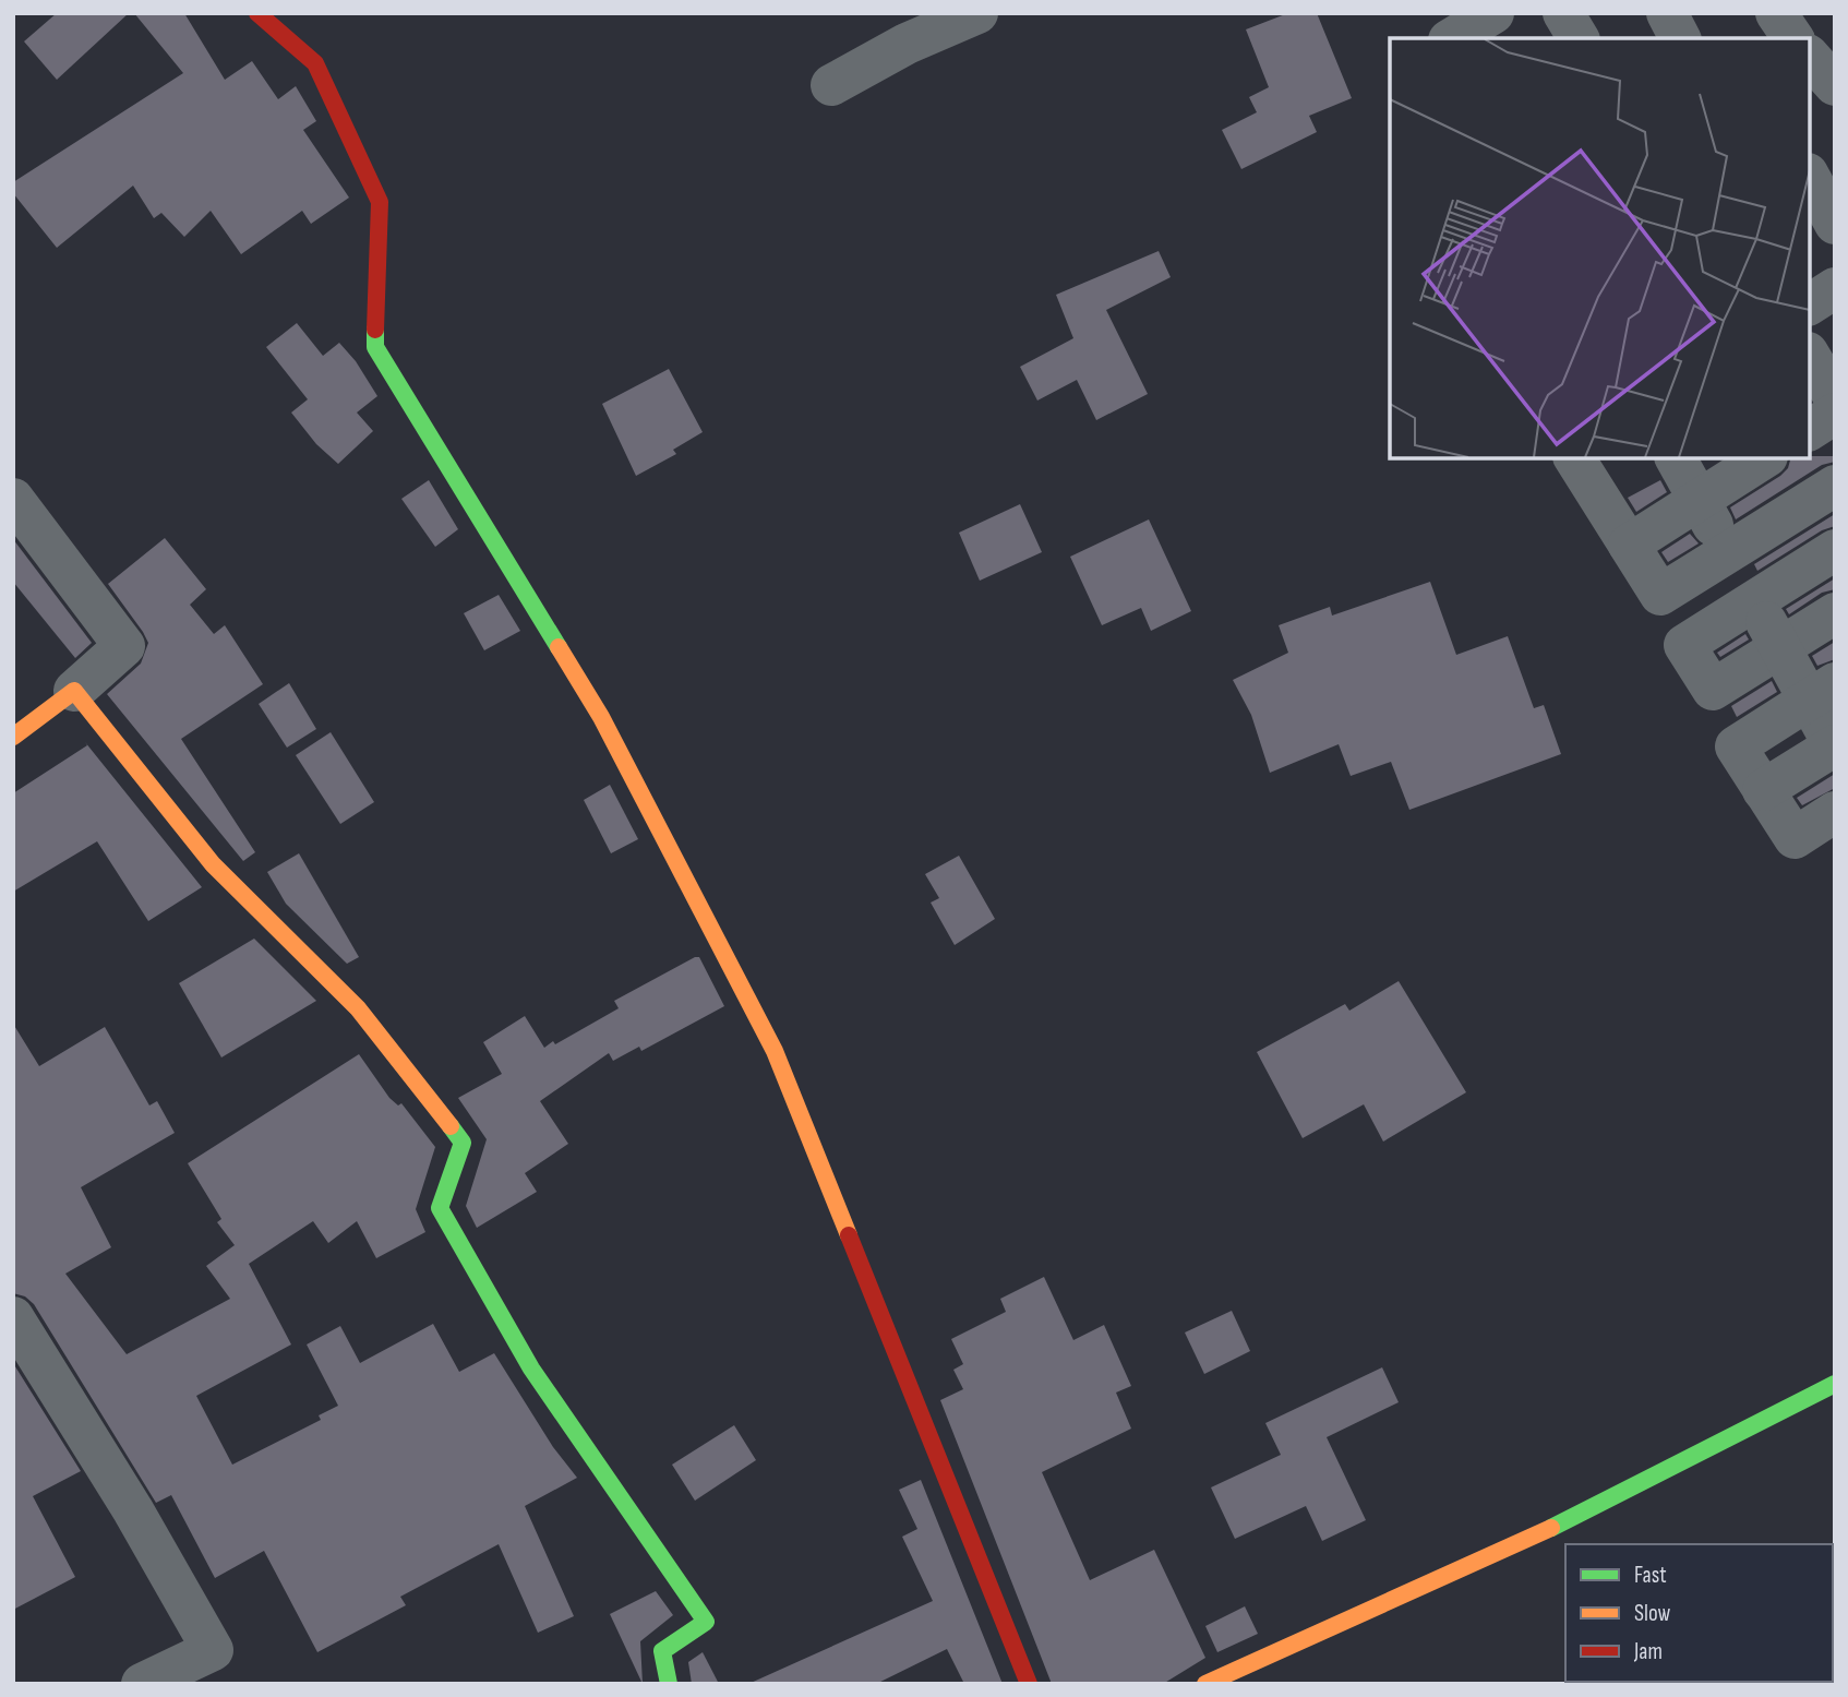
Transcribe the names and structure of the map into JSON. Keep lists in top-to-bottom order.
{
  "legend": ["Fast", "Slow", "Jam"]
}
